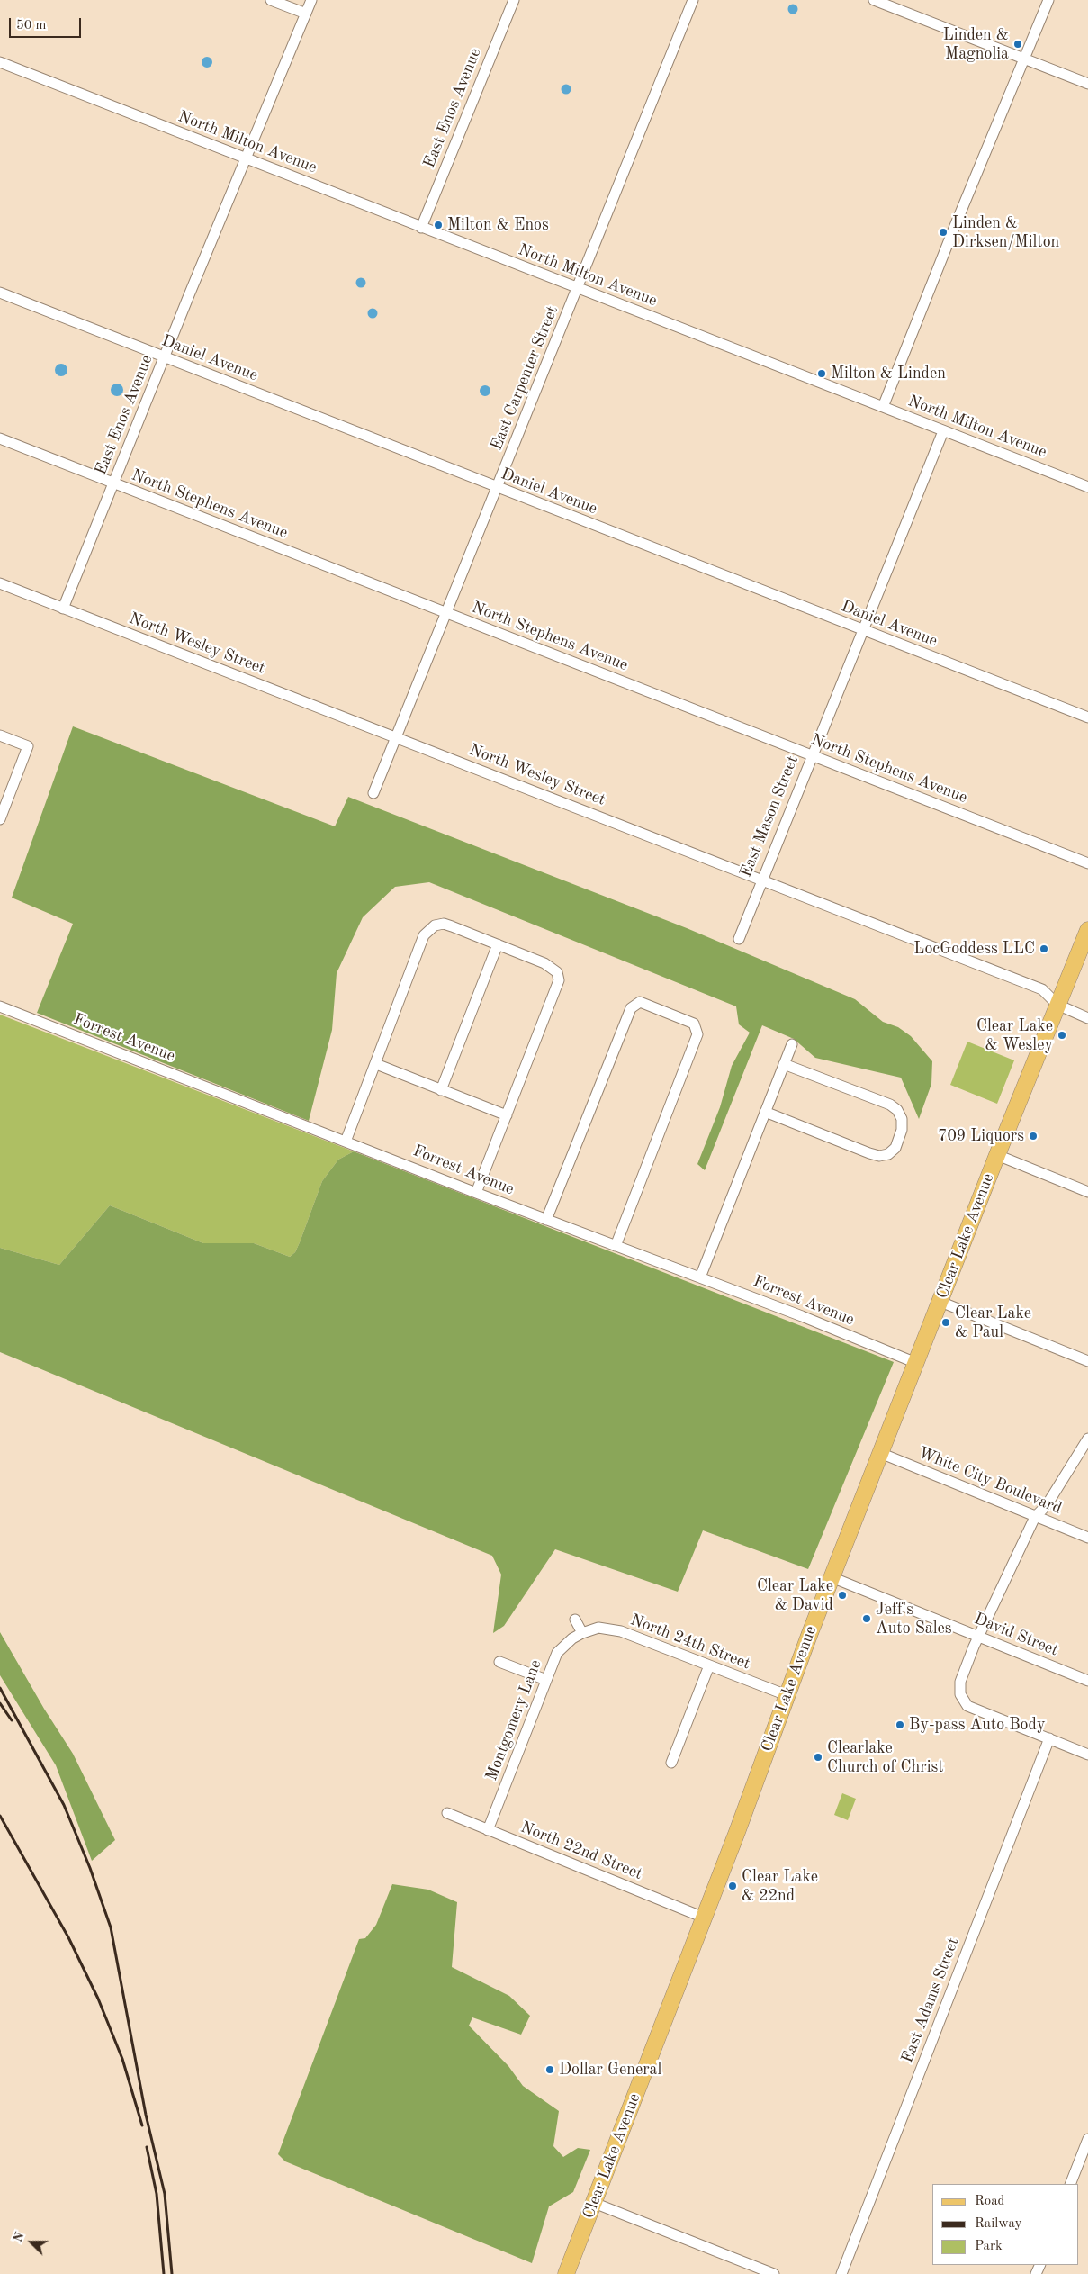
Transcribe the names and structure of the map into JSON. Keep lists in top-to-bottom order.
{
  "streets": {
    "main road": ["Clear Lake Avenue"],
    "street": [
      "East Enos Avenue",
      "North Milton Avenue",
      "Daniel Avenue",
      "East Carpenter Street",
      "North Stephens Avenue",
      "North Wesley Street",
      "East Mason Street",
      "Forrest Avenue",
      "White City Boulevard",
      "David Street",
      "North 24th Street",
      "Montgomery Lane",
      "North 22nd Street",
      "East Adams Street"
    ]
  },
  "crossings": [
    ["East Enos Avenue", "North Milton Avenue"],
    ["East Enos Avenue", "Daniel Avenue"],
    ["East Enos Avenue", "North Stephens Avenue"],
    ["East Enos Avenue", "North Wesley Street"],
    ["North Milton Avenue", "East Carpenter Street"],
    ["North Milton Avenue", "East Mason Street"],
    ["Daniel Avenue", "East Carpenter Street"],
    ["Daniel Avenue", "East Mason Street"],
    ["East Carpenter Street", "North Stephens Avenue"],
    ["East Carpenter Street", "North Wesley Street"],
    ["North Stephens Avenue", "East Mason Street"],
    ["North Wesley Street", "East Mason Street"],
    ["North Wesley Street", "Clear Lake Avenue"],
    ["Forrest Avenue", "Clear Lake Avenue"],
    ["Clear Lake Avenue", "White City Boulevard"],
    ["Clear Lake Avenue", "David Street"],
    ["Clear Lake Avenue", "North 24th Street"],
    ["Clear Lake Avenue", "North 22nd Street"],
    ["North 24th Street", "Montgomery Lane"],
    ["Montgomery Lane", "North 22nd Street"]
  ],
  "places": [
    "Linden & Magnolia",
    "Milton & Enos",
    "Linden & Dirksen/Milton",
    "Milton & Linden",
    "LocGoddess LLC",
    "Clear Lake & Wesley",
    "709 Liquors",
    "Clear Lake & Paul",
    "Clear Lake & David",
    "Jeff's Auto Sales",
    "By-pass Auto Body",
    "Clearlake Church of Christ",
    "Clear Lake & 22nd",
    "Dollar General"
  ],
  "legend": ["Road", "Railway", "Park"],
  "scale_bar": "50 m",
  "north": "left"
}
